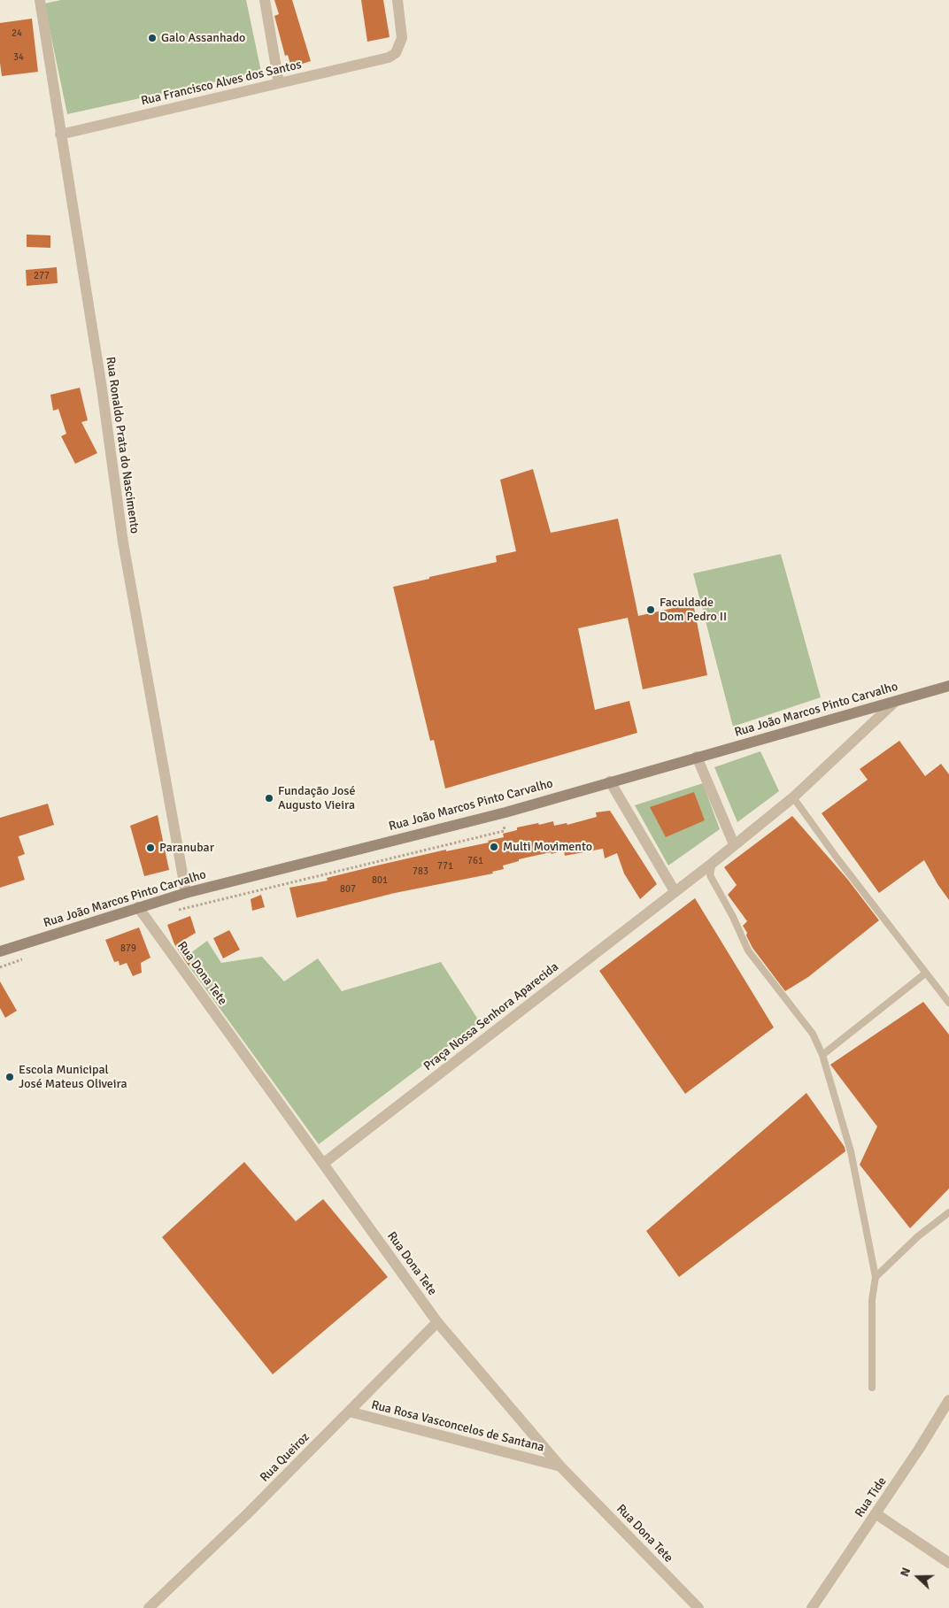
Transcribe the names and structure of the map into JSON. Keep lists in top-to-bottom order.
{
  "streets": {
    "main road": ["Rua João Marcos Pinto Carvalho"],
    "street": [
      "Rua Francisco Alves dos Santos",
      "Rua Ronaldo Prata do Nascimento",
      "Rua Dona Tete",
      "Praça Nossa Senhora Aparecida",
      "Rua Rosa Vasconcelos de Santana",
      "Rua Queiroz",
      "Rua Tide"
    ]
  },
  "crossings": [
    ["Rua Francisco Alves dos Santos", "Rua Ronaldo Prata do Nascimento"],
    ["Rua Ronaldo Prata do Nascimento", "Rua João Marcos Pinto Carvalho"],
    ["Rua João Marcos Pinto Carvalho", "Rua Dona Tete"],
    ["Rua João Marcos Pinto Carvalho", "Praça Nossa Senhora Aparecida"],
    ["Rua Dona Tete", "Praça Nossa Senhora Aparecida"],
    ["Rua Dona Tete", "Rua Rosa Vasconcelos de Santana"],
    ["Rua Dona Tete", "Rua Queiroz"],
    ["Rua Rosa Vasconcelos de Santana", "Rua Queiroz"]
  ],
  "places": [
    "Galo Assanhado",
    "Faculdade Dom Pedro II",
    "Fundação José Augusto Vieira",
    "Multi Movimento",
    "Paranubar",
    "Escola Municipal José Mateus Oliveira"
  ],
  "house_numbers": [
    "24",
    "34",
    "277",
    "761",
    "771",
    "783",
    "801",
    "807",
    "879"
  ],
  "north": "left"
}
